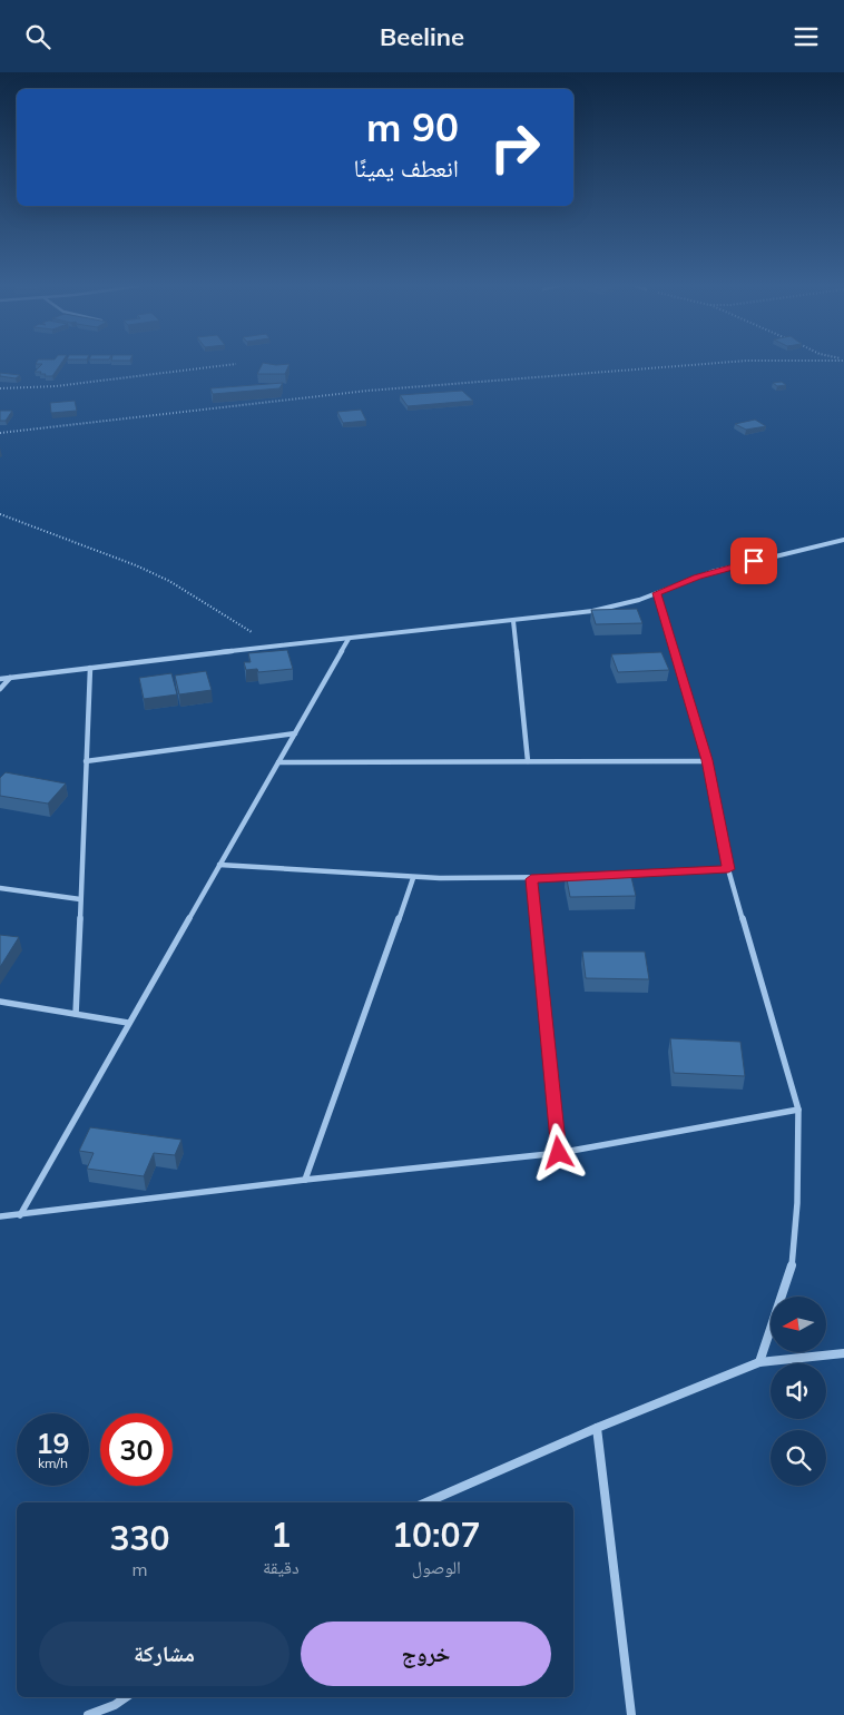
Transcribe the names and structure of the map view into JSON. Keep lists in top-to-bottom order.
{
  "north": "left",
  "page": {
    "header": "Beeline",
    "turn": ["90 m", "انعطف يمينًا"],
    "speed": "19 km/h",
    "limit": "30",
    "eta": [
      "10:07",
      "الوصول",
      "1",
      "دقيقة",
      "330",
      "m"
    ],
    "buttons": ["خروج", "مشاركة"]
  }
}
